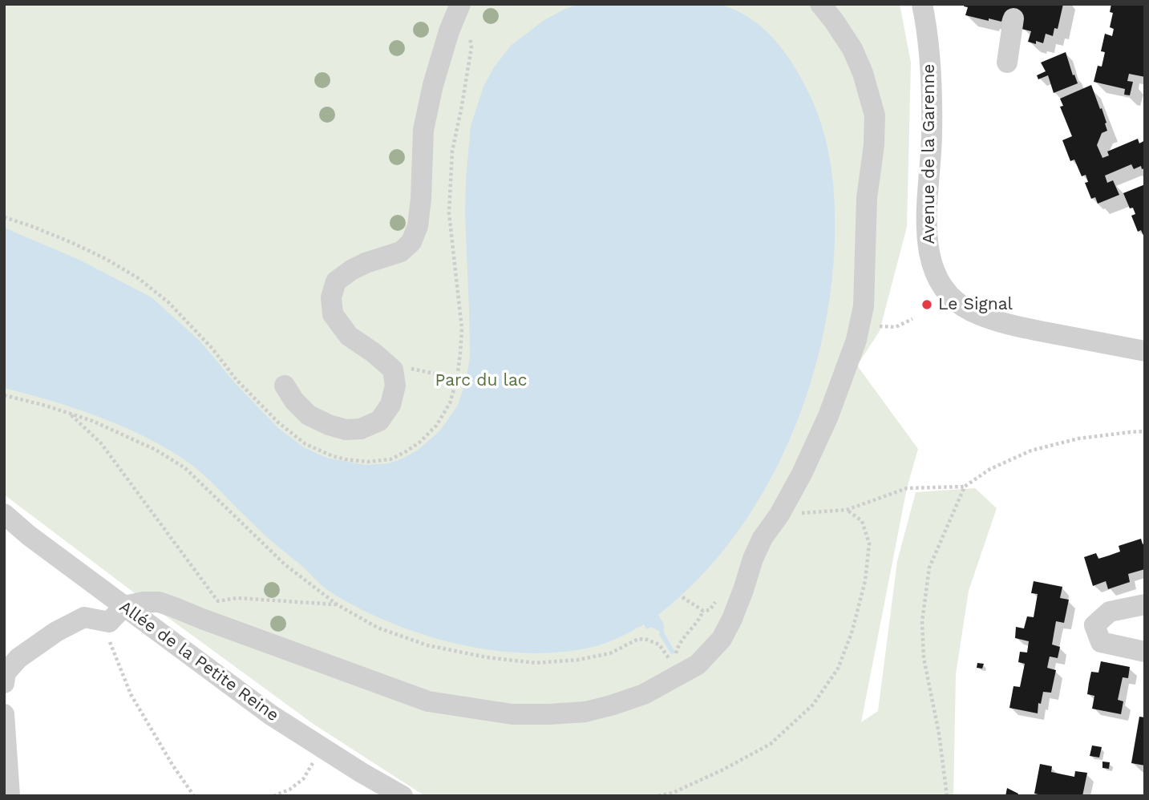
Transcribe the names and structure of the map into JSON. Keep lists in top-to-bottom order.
{
  "streets": {
    "street": ["Avenue de la Garenne", "Allée de la Petite Reine"]
  },
  "parks": ["Parc du lac"],
  "places": ["Le Signal"]
}
